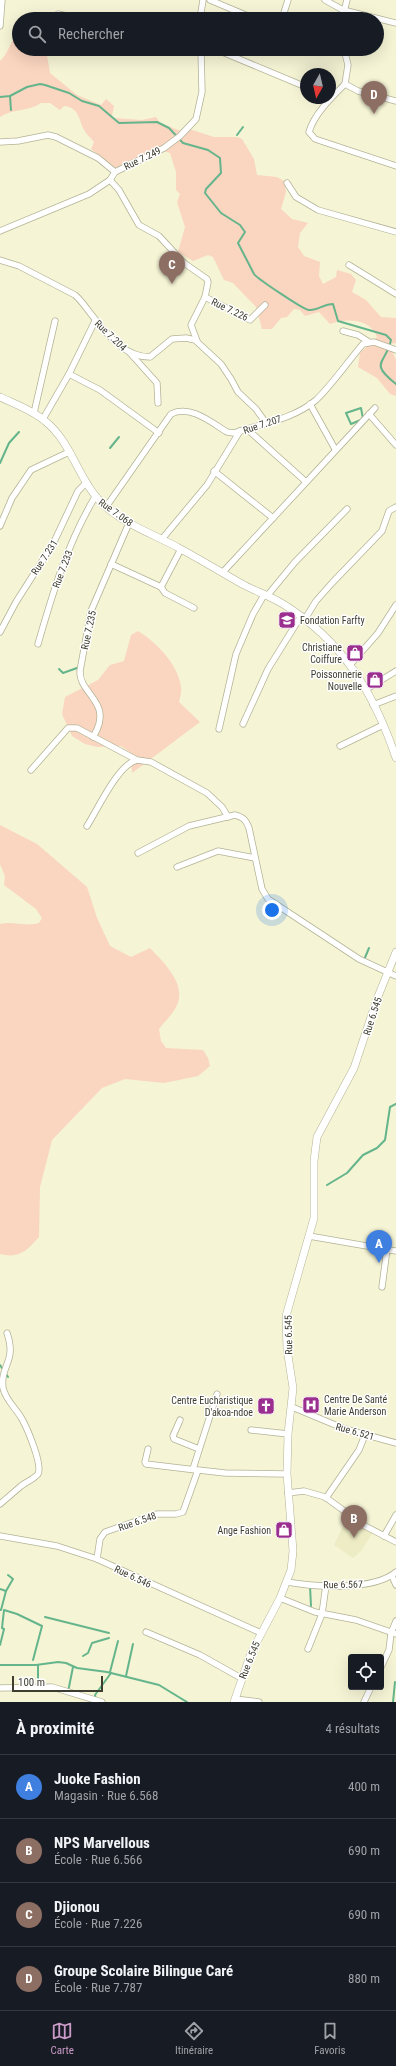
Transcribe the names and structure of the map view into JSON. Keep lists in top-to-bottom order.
{
  "streets": {
    "street": [
      "Rue 7.249",
      "Rue 7.226",
      "Rue 7.204",
      "Rue 7.207",
      "Rue 7.068",
      "Rue 7.231",
      "Rue 7.233",
      "Rue 7.235",
      "Rue 6.545",
      "Rue 6.521",
      "Rue 6.548",
      "Rue 6.546",
      "Rue 6.567"
    ]
  },
  "crossings": [
    ["Rue 7.249", "Rue 7.226"],
    ["Rue 7.207", "Rue 7.068"],
    ["Rue 7.068", "Rue 7.231"],
    ["Rue 7.068", "Rue 7.233"],
    ["Rue 7.068", "Rue 7.235"],
    ["Rue 6.545", "Rue 6.521"],
    ["Rue 6.545", "Rue 6.546"],
    ["Rue 6.545", "Rue 6.567"],
    ["Rue 6.548", "Rue 6.546"]
  ],
  "places": {
    "school or university": ["Fondation Farfty"],
    "shop": ["Christiane Coiffure", "Poissonnerie Nouvelle", "Ange Fashion"],
    "hospital": ["Centre De Santé Marie Anderson"],
    "church": ["Centre Eucharistique D'akoa-ndoe"]
  },
  "scale_bar": "100 m",
  "north": "bottom",
  "page": {
    "search": "Rechercher",
    "pins": [
      "D",
      "C",
      "A",
      "B"
    ],
    "scale": "100 m",
    "heading": ["À proximité", "4 résultats"],
    "list": [
      {
        "mark": "A",
        "name": "Juoke Fashion",
        "note": "Magasin · Rue 6.568",
        "value": "400 m"
      },
      {
        "mark": "B",
        "name": "NPS Marvellous",
        "note": "École · Rue 6.566",
        "value": "690 m"
      },
      {
        "mark": "C",
        "name": "Djionou",
        "note": "École · Rue 7.226",
        "value": "690 m"
      },
      {
        "mark": "D",
        "name": "Groupe Scolaire Bilingue Caré",
        "note": "École · Rue 7.787",
        "value": "880 m"
      }
    ],
    "nav": ["Carte", "Itinéraire", "Favoris"]
  }
}
